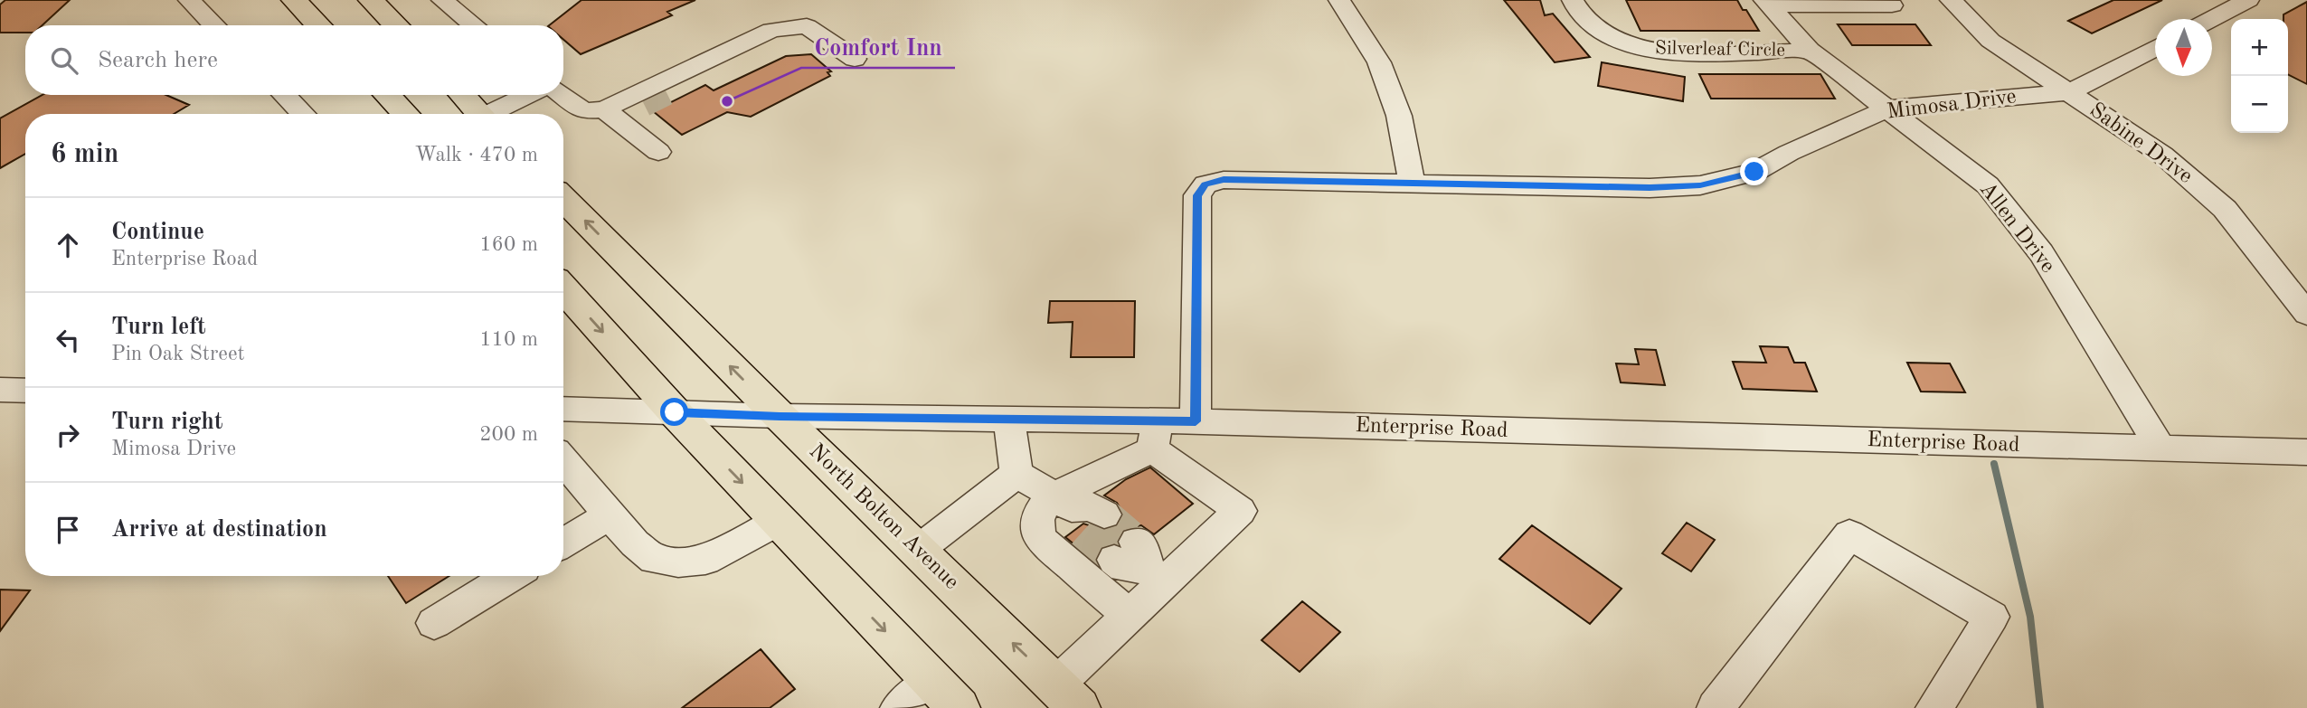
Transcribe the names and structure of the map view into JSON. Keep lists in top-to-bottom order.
{
  "streets": {
    "main road": ["North Bolton Avenue"],
    "street": [
      "Silverleaf Circle",
      "Mimosa Drive",
      "Sabine Drive",
      "Allen Drive",
      "Enterprise Road"
    ]
  },
  "crossings": [
    ["Silverleaf Circle", "Allen Drive"],
    ["Mimosa Drive", "Sabine Drive"],
    ["Mimosa Drive", "Allen Drive"],
    ["Allen Drive", "Enterprise Road"],
    ["Enterprise Road", "North Bolton Avenue"]
  ],
  "places": ["Comfort Inn"],
  "north": "bottom",
  "page": {
    "map_buttons": ["+", "−"],
    "search": "Search here",
    "heading": ["6 min", "Walk · 470 m"],
    "list": [
      ["Continue", "Enterprise Road", "160 m"],
      ["Turn left", "Pin Oak Street", "110 m"],
      ["Turn right", "Mimosa Drive", "200 m"],
      "Arrive at destination"
    ]
  }
}
